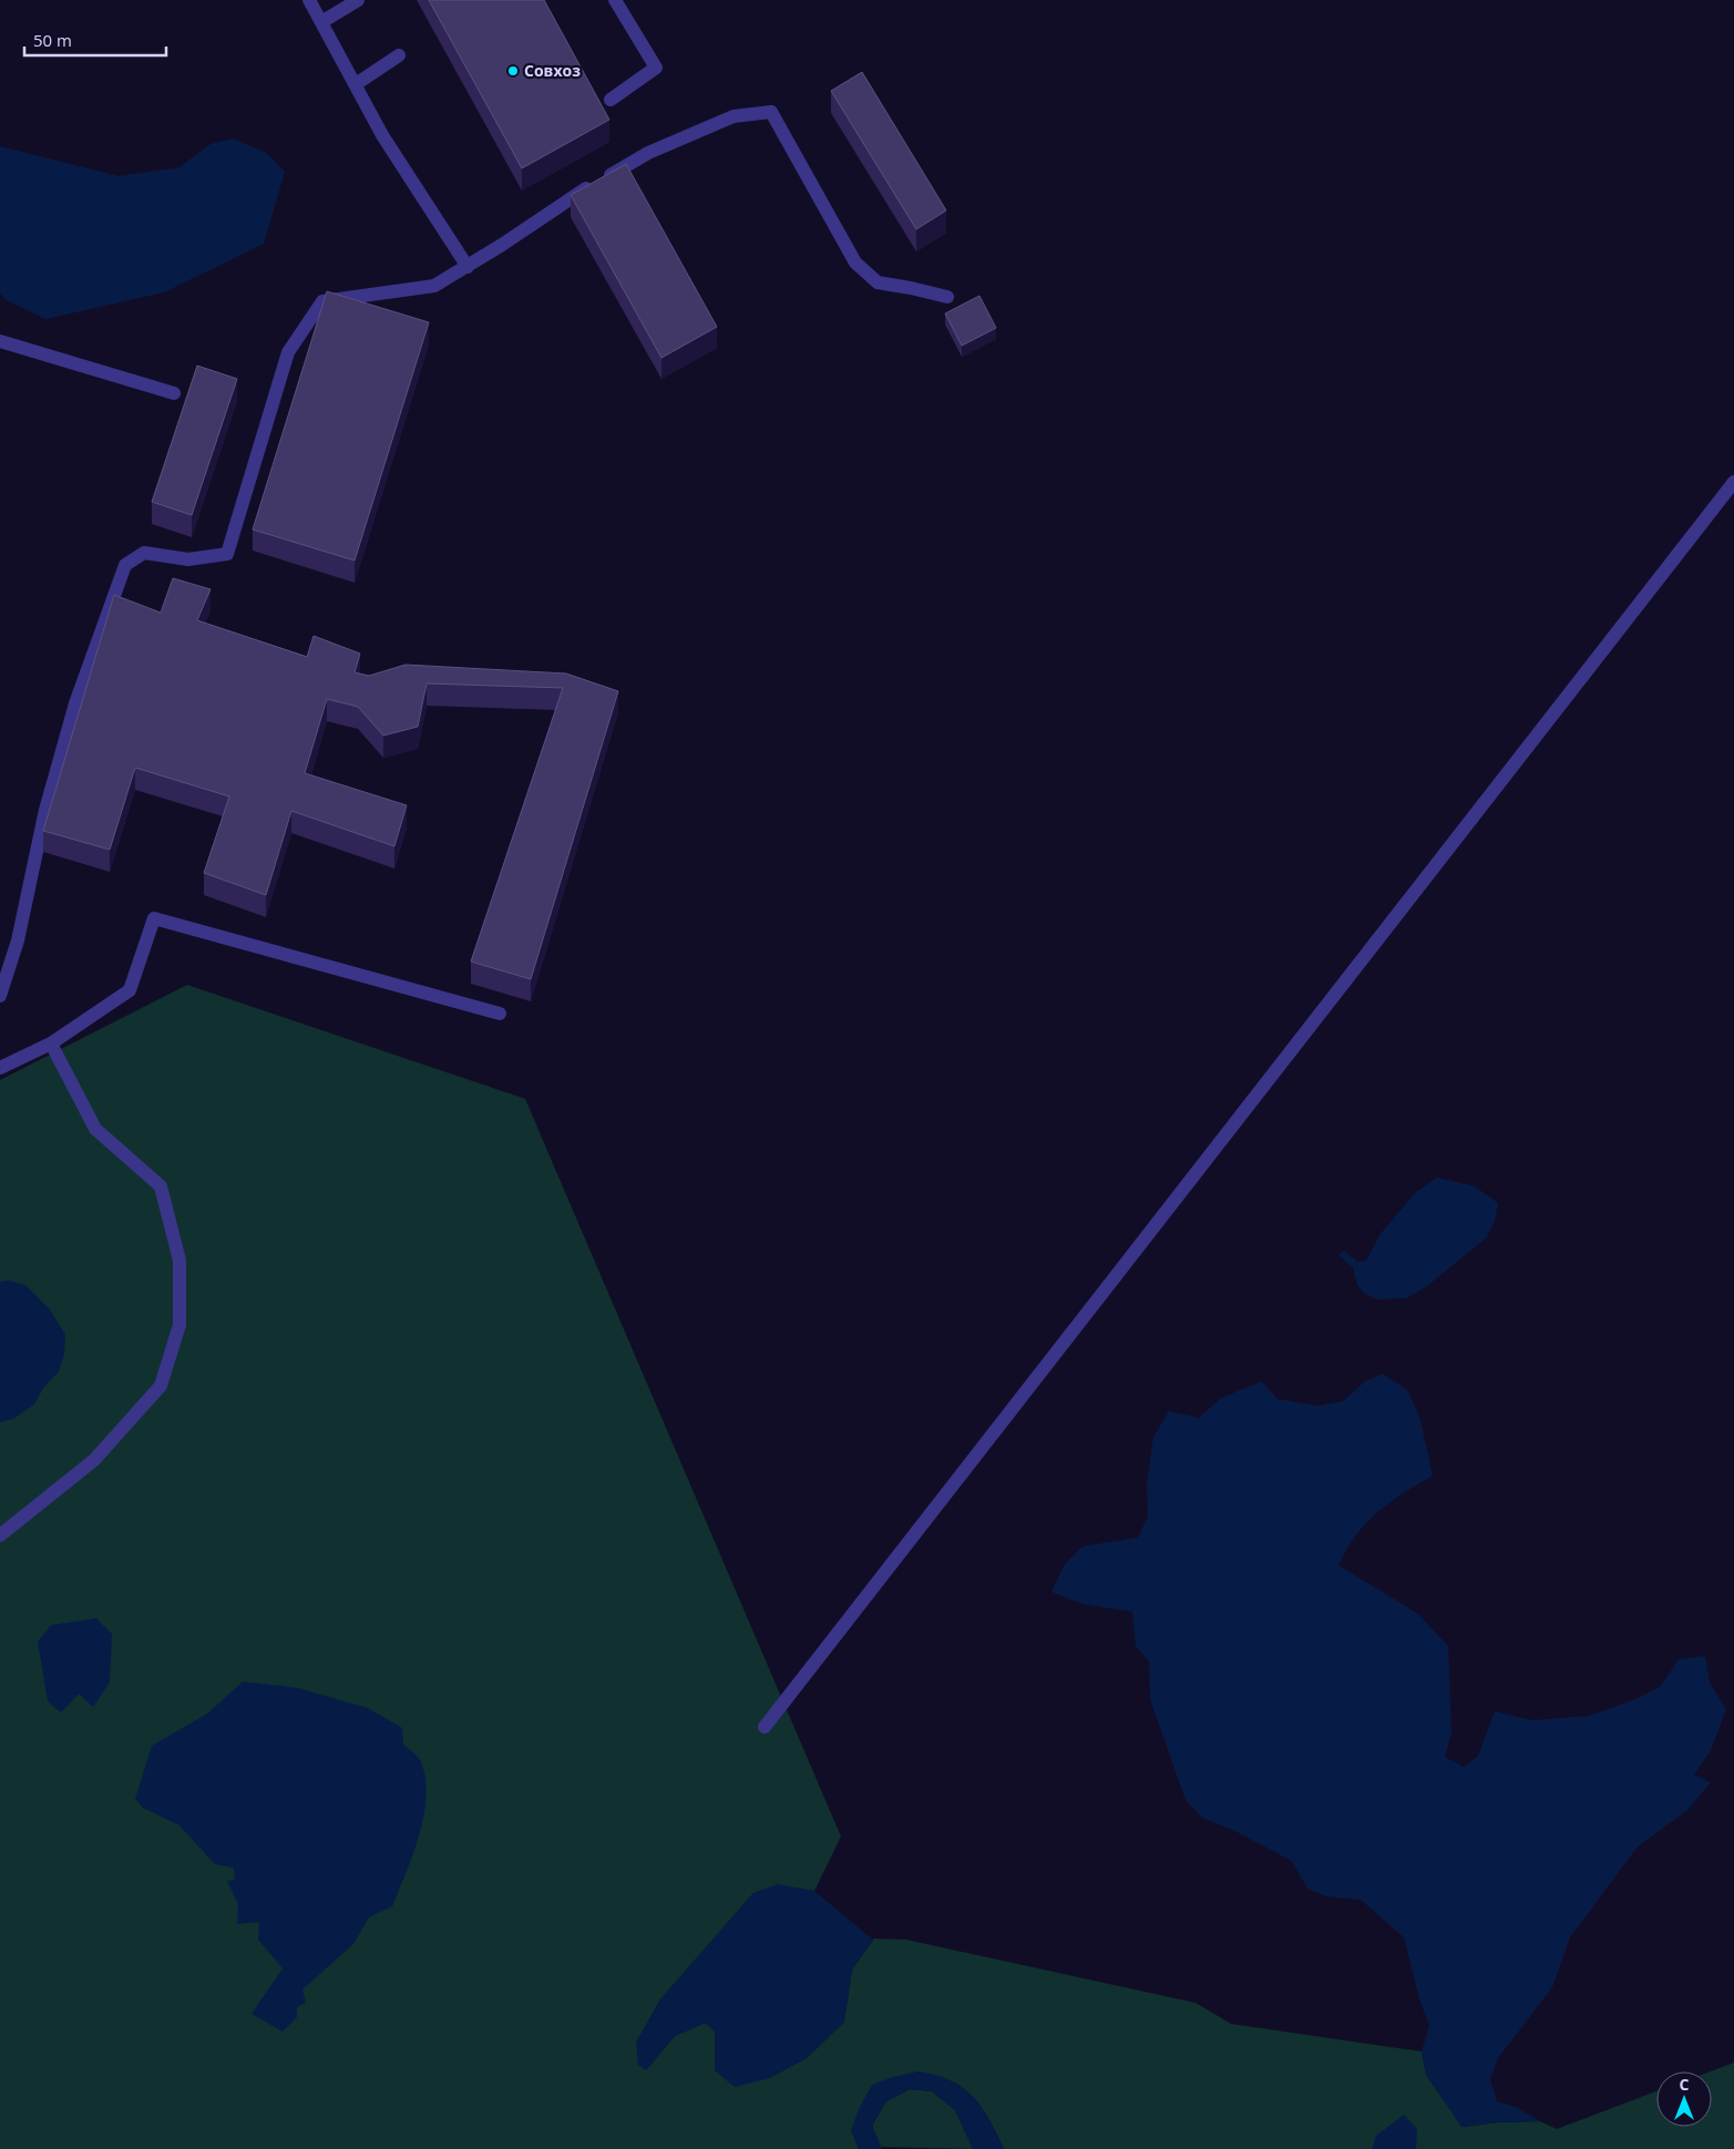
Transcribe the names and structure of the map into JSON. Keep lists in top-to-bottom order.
{
  "places": ["Совхоз"],
  "scale_bar": "50 m",
  "north": "top"
}
